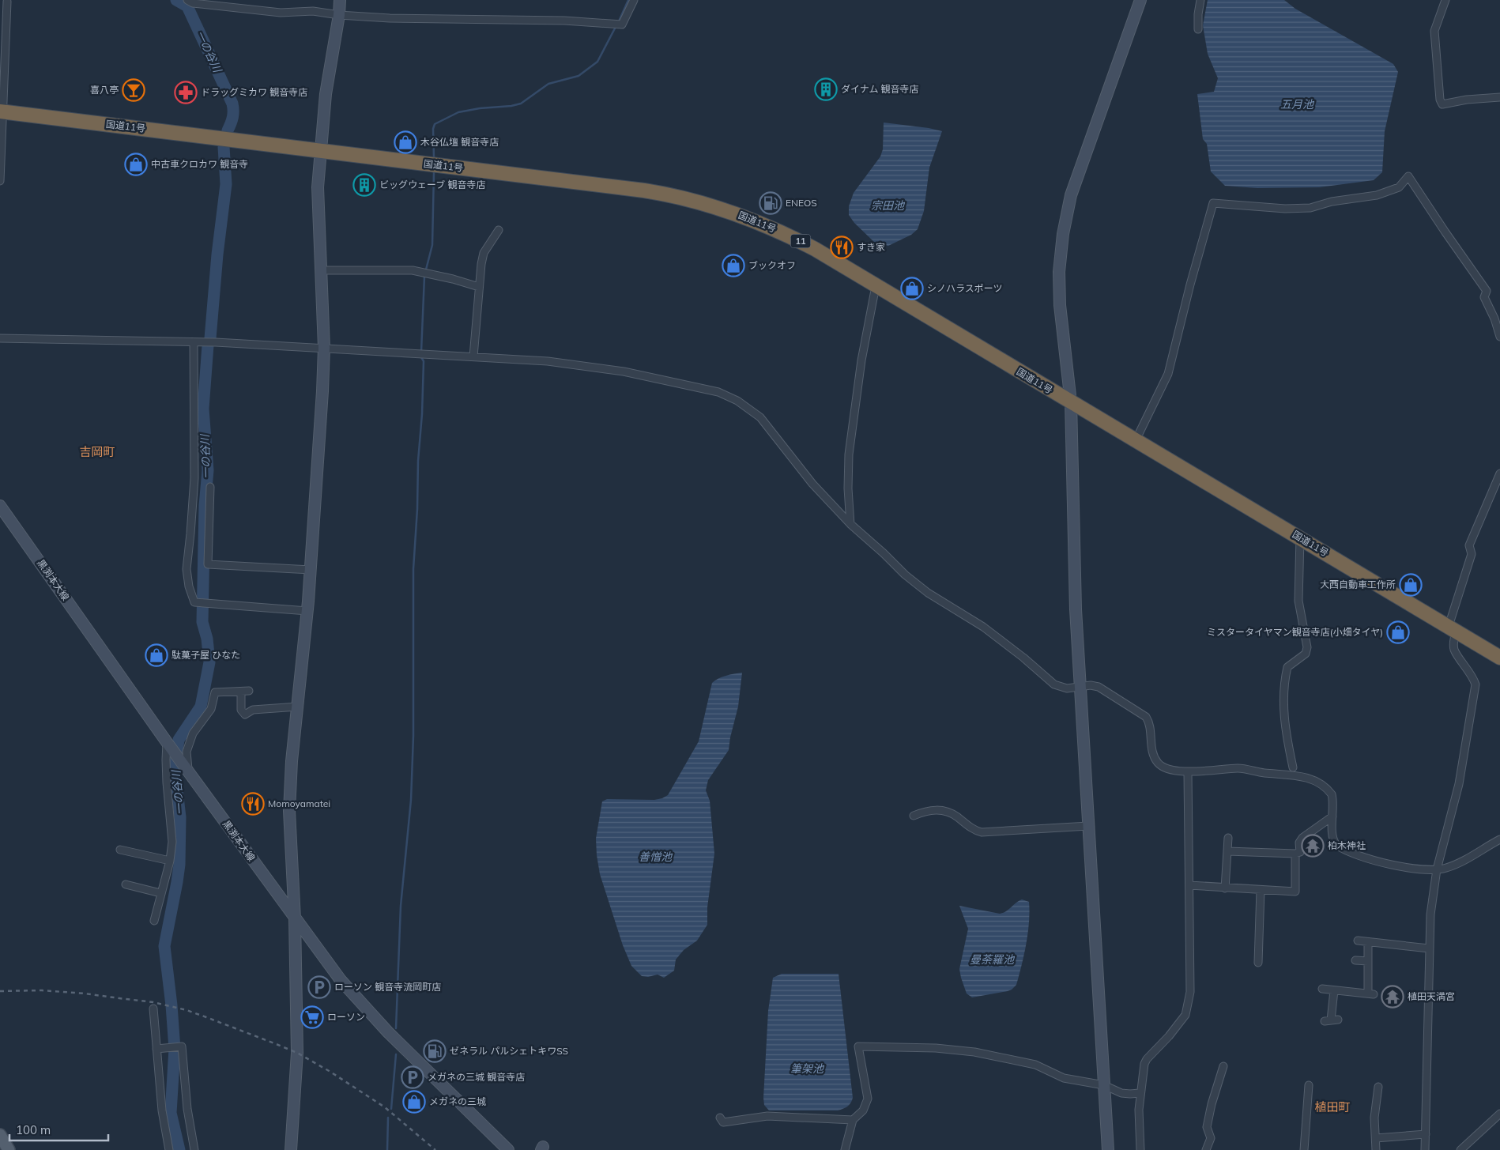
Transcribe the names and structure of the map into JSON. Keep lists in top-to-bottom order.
{
  "streets": {
    "highway": ["国道11号", "11"],
    "street": ["黒渕本大線"]
  },
  "districts": ["吉岡町", "植田町"],
  "water": [
    "一の谷川",
    "五月池",
    "宗田池",
    "善憎池",
    "曼荼羅池",
    "筆架池"
  ],
  "places": {
    "building": ["ダイナム 観音寺店", "ビッグウェーブ 観音寺店"],
    "bar": ["喜八亭"],
    "pharmacy": ["ドラッグミカワ 観音寺店"],
    "shop": [
      "木谷仏壇 観音寺店",
      "中古車クロカワ 観音寺",
      "ブックオフ",
      "シノハラスポーツ",
      "大西自動車工作所",
      "ミスタータイヤマン観音寺店(小畑タイヤ)",
      "駄菓子屋 ひなた",
      "メガネの三城"
    ],
    "fuel station": ["ENEOS", "ゼネラル パルシェトキワSS"],
    "restaurant": ["すき家", "Momoyamatei"],
    "temple": ["柏木神社", "植田天満宮"],
    "parking": ["ローソン 観音寺流岡町店", "メガネの三城 観音寺店"],
    "supermarket": ["ローソン"]
  },
  "scale_bar": "100 m"
}
